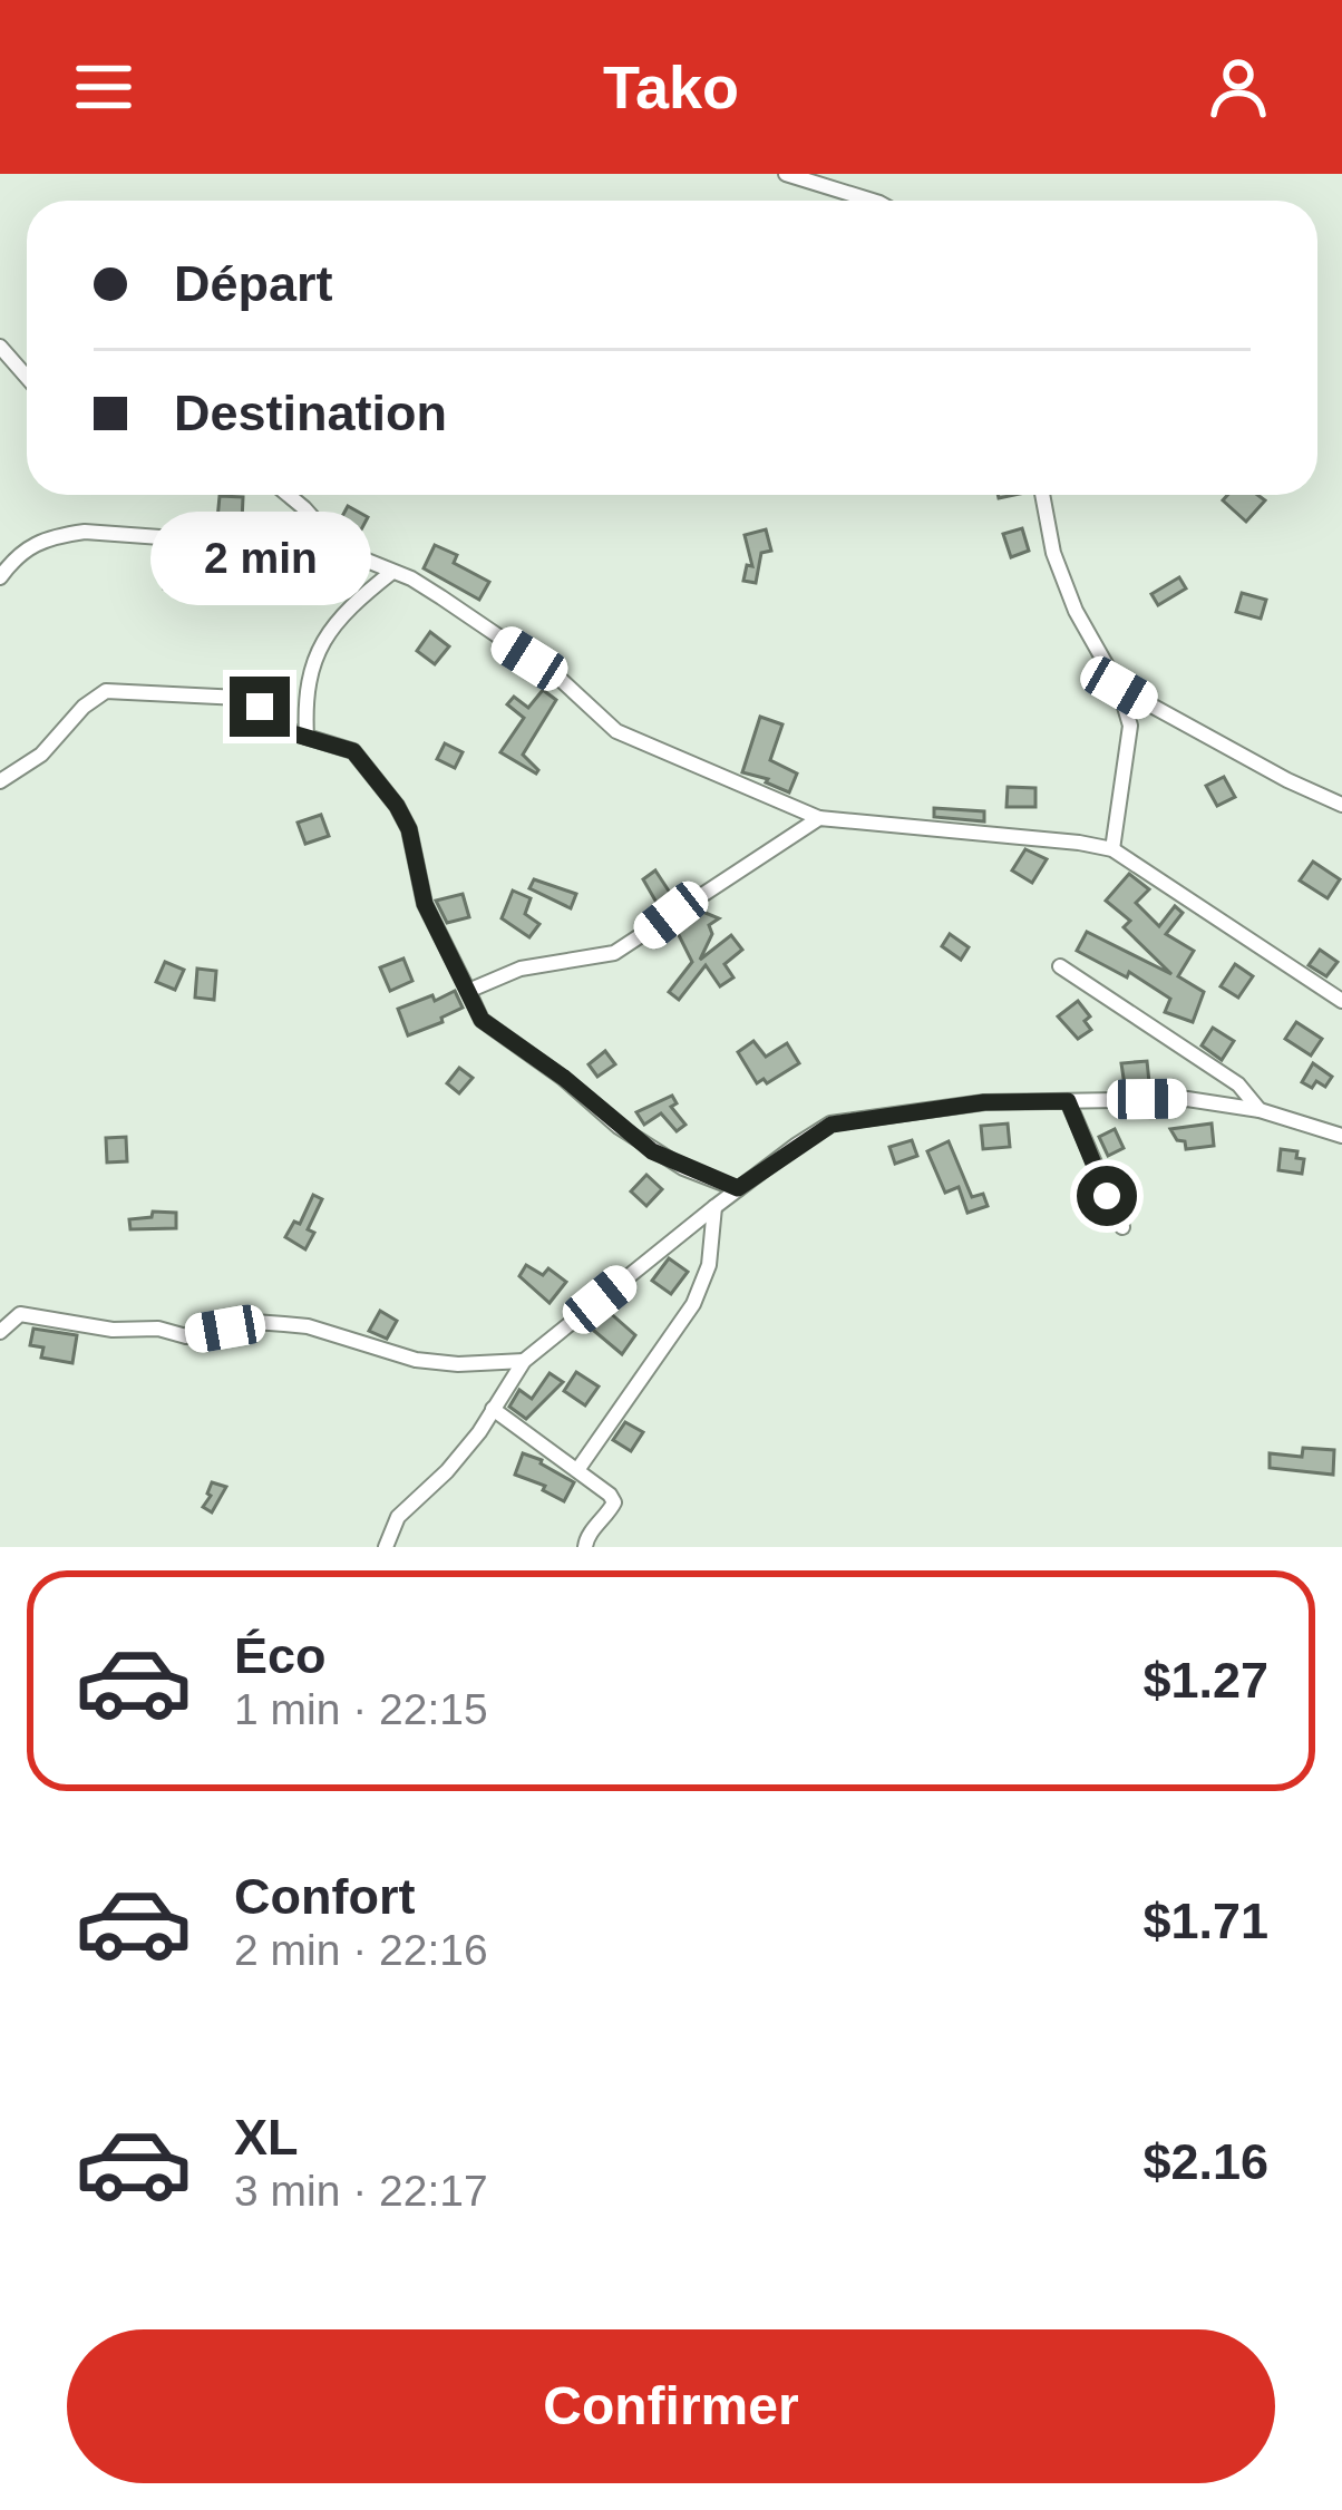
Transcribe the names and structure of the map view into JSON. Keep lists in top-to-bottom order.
{
  "page": {
    "header": "Tako",
    "banner": ["Départ", "Destination"],
    "bubble": "2 min",
    "list": [
      {
        "name": "Éco",
        "note": "1 min · 22:15",
        "value": "$1.27"
      },
      {
        "name": "Confort",
        "note": "2 min · 22:16",
        "value": "$1.71"
      },
      {
        "name": "XL",
        "note": "3 min · 22:17",
        "value": "$2.16"
      }
    ],
    "buttons": "Confirmer"
  }
}
